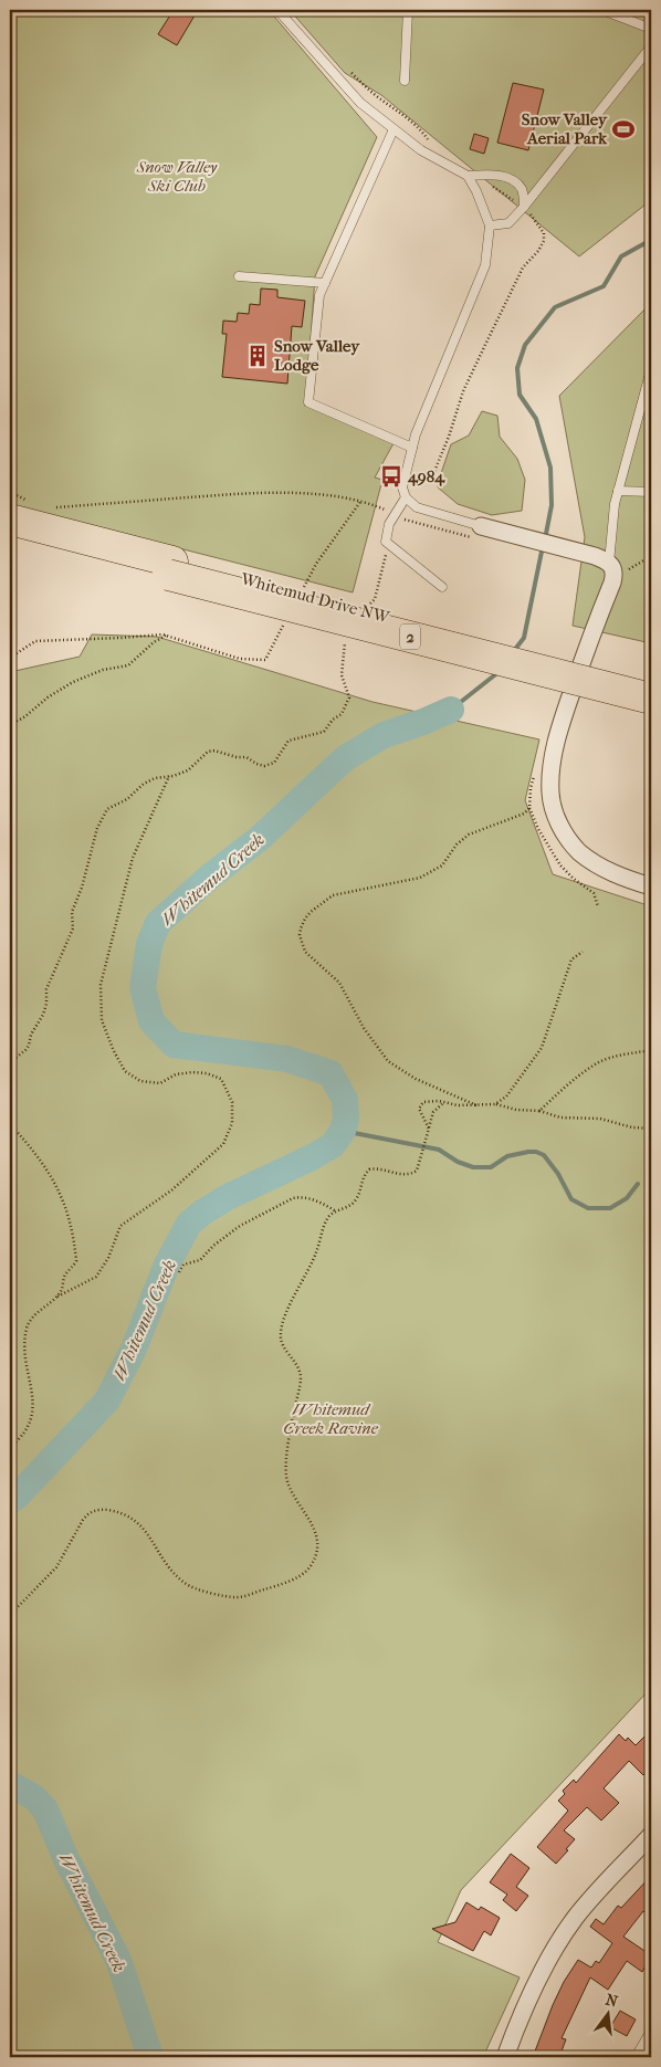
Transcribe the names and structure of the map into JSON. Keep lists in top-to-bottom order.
{
  "streets": {
    "highway": ["Whitemud Drive NW", "2"]
  },
  "water": ["Whitemud Creek"],
  "parks": ["Snow Valley Ski Club", "Whitemud Creek Ravine"],
  "places": {
    "sports": ["Snow Valley Aerial Park"],
    "building": ["Snow Valley Lodge"],
    "bus stop": ["4984"]
  },
  "north": "top"
}
